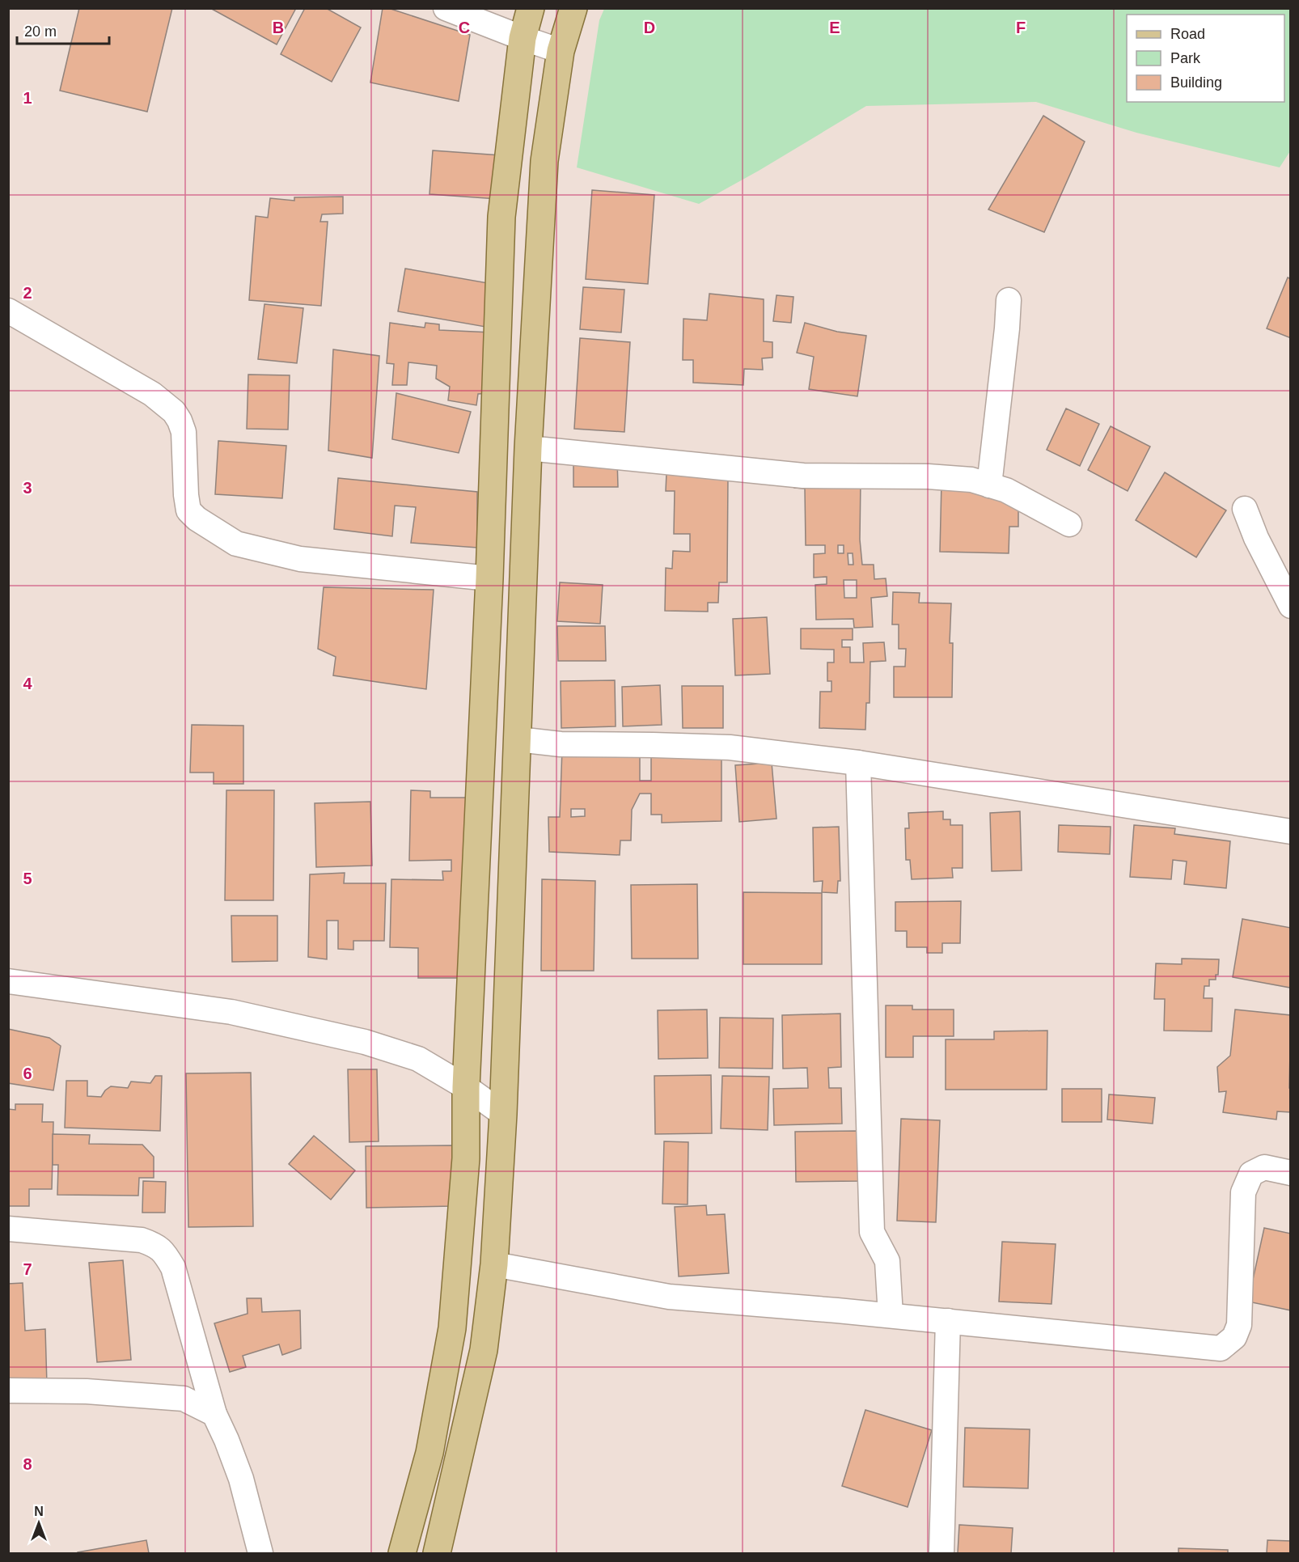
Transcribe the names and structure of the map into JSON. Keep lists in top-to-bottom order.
{
  "legend": ["Road", "Park", "Building"],
  "scale_bar": "20 m",
  "north": "top",
  "grid": {
    "columns": [
      "B",
      "C",
      "D",
      "E",
      "F"
    ],
    "rows": [
      "1",
      "2",
      "3",
      "4",
      "5",
      "6",
      "7",
      "8"
    ]
  }
}
